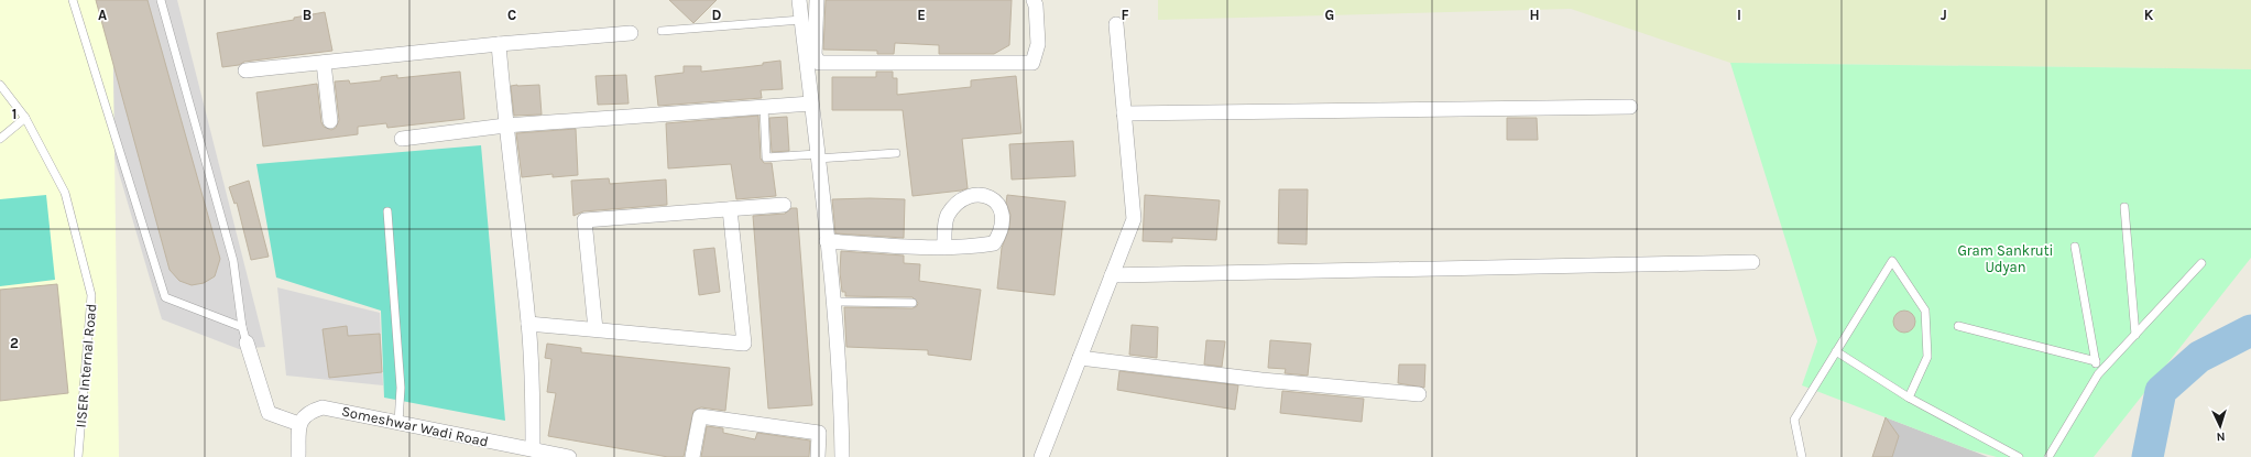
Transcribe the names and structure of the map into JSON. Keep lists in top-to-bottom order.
{
  "streets": {
    "street": ["Someshwar Wadi Road"],
    "lane": ["IISER Internal Road"]
  },
  "parks": ["Gram Sankruti Udyan"],
  "north": "bottom",
  "grid": {
    "columns": [
      "A",
      "B",
      "C",
      "D",
      "E",
      "F",
      "G",
      "H",
      "I",
      "J",
      "K"
    ],
    "rows": ["1", "2"]
  }
}
